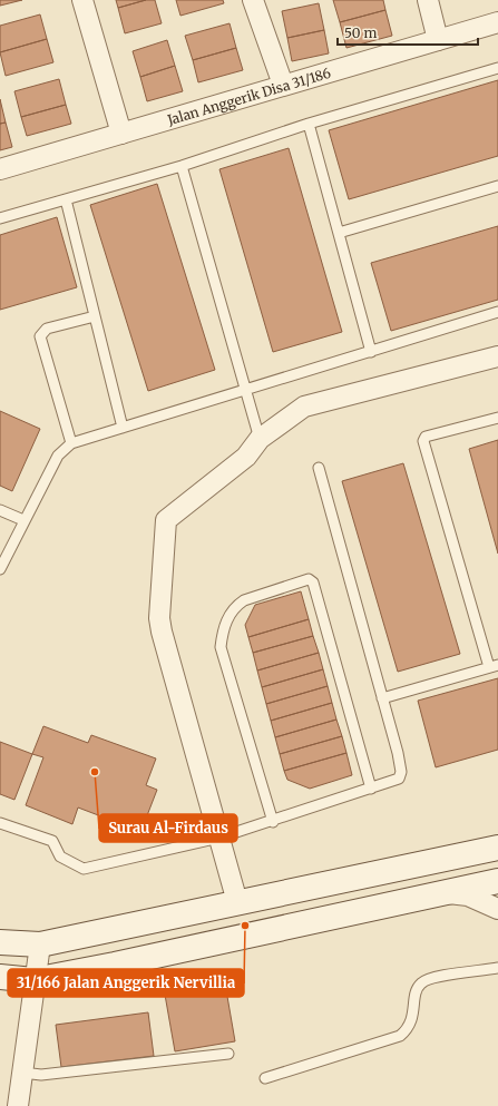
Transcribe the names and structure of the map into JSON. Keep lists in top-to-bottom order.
{
  "streets": {
    "street": ["Jalan Anggerik Disa 31/186"]
  },
  "places": ["Surau Al-Firdaus", "31/166 Jalan Anggerik Nervillia"],
  "scale_bar": "50 m"
}
